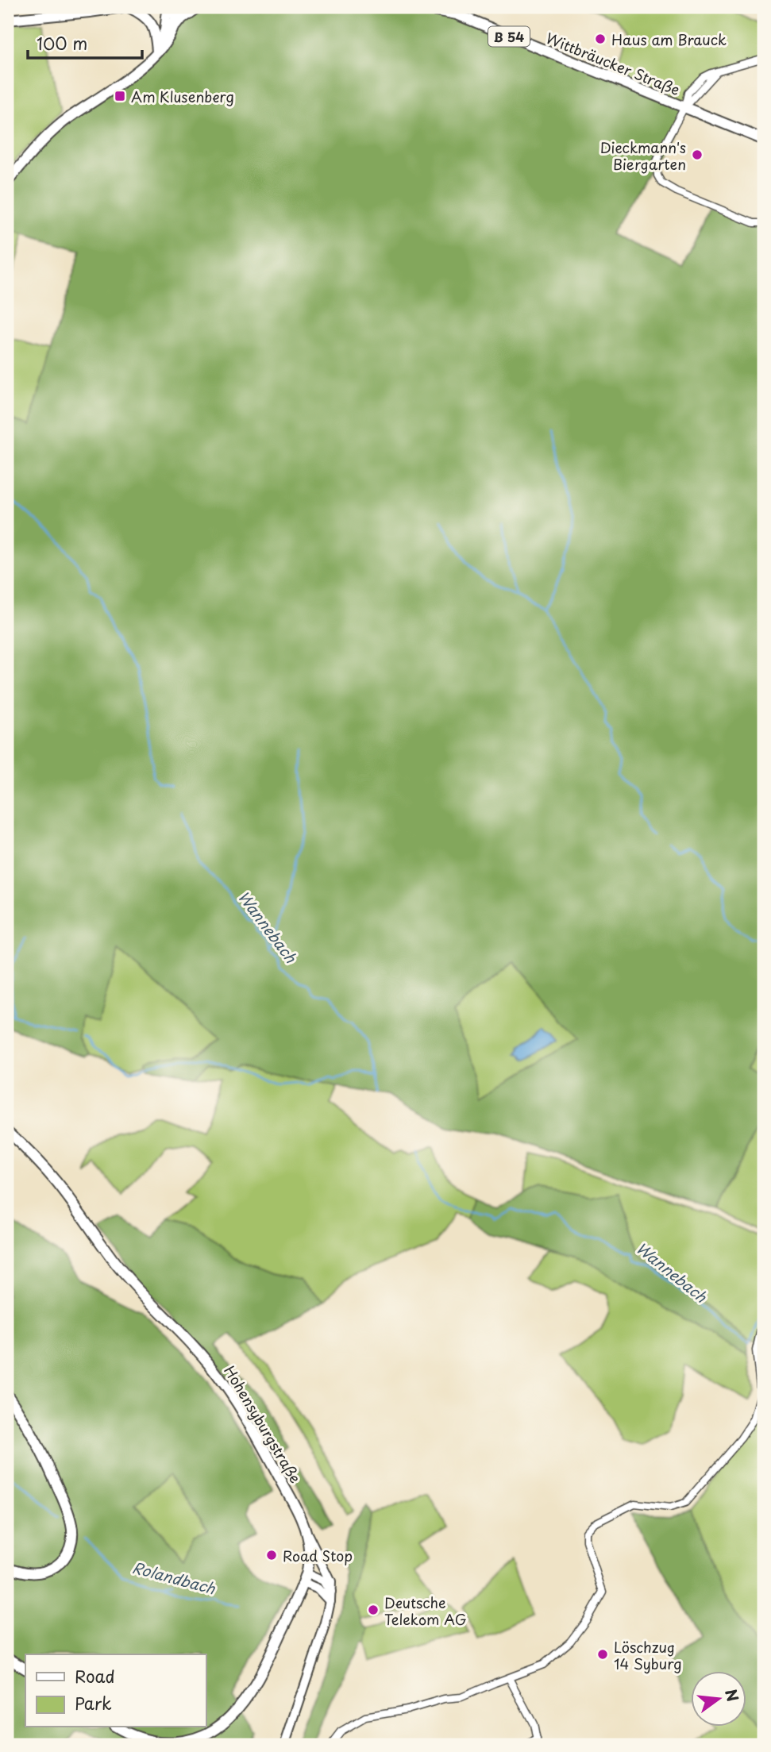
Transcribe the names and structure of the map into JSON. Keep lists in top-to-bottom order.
{
  "streets": {
    "main road": ["B 54", "Wittbräucker Straße", "Hohensyburgstraße"]
  },
  "water": ["Wannebach", "Rolandbach"],
  "places": {
    "other": [
      "Haus am Brauck",
      "Dieckmann's Biergarten",
      "Road Stop",
      "Deutsche Telekom AG",
      "Löschzug 14 Syburg"
    ],
    "transit": ["Am Klusenberg"]
  },
  "legend": ["Road", "Park"],
  "scale_bar": "100 m",
  "north": "right"
}
